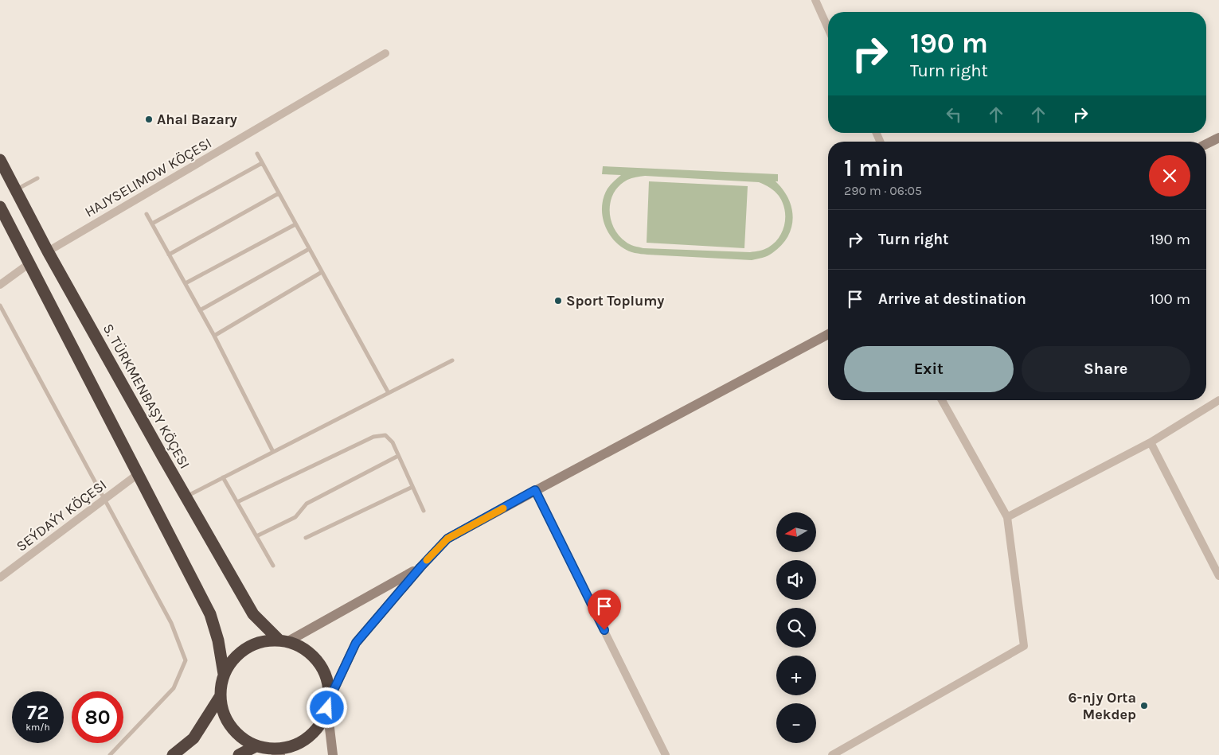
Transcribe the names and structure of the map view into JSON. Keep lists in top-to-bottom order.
{
  "streets": {
    "highway": ["S. TÜRKMENBAŞY KÖÇESI"],
    "street": ["HAJYSELIMOW KÖÇESI", "SEÝDAÝY KÖÇESI"]
  },
  "crossings": [
    ["HAJYSELIMOW KÖÇESI", "S. TÜRKMENBAŞY KÖÇESI"]
  ],
  "places": ["Ahal Bazary", "Sport Toplumy", "6-njy Orta Mekdep"],
  "north": "left",
  "page": {
    "turn": ["190 m", "Turn right"],
    "heading": ["1 min", "290 m · 06:05"],
    "list": [
      {
        "name": "Turn right",
        "value": "190 m"
      },
      {
        "name": "Arrive at destination",
        "value": "100 m"
      }
    ],
    "buttons": ["Exit", "Share"],
    "map_buttons": ["+", "−"],
    "speed": "72 km/h",
    "limit": "80"
  }
}
